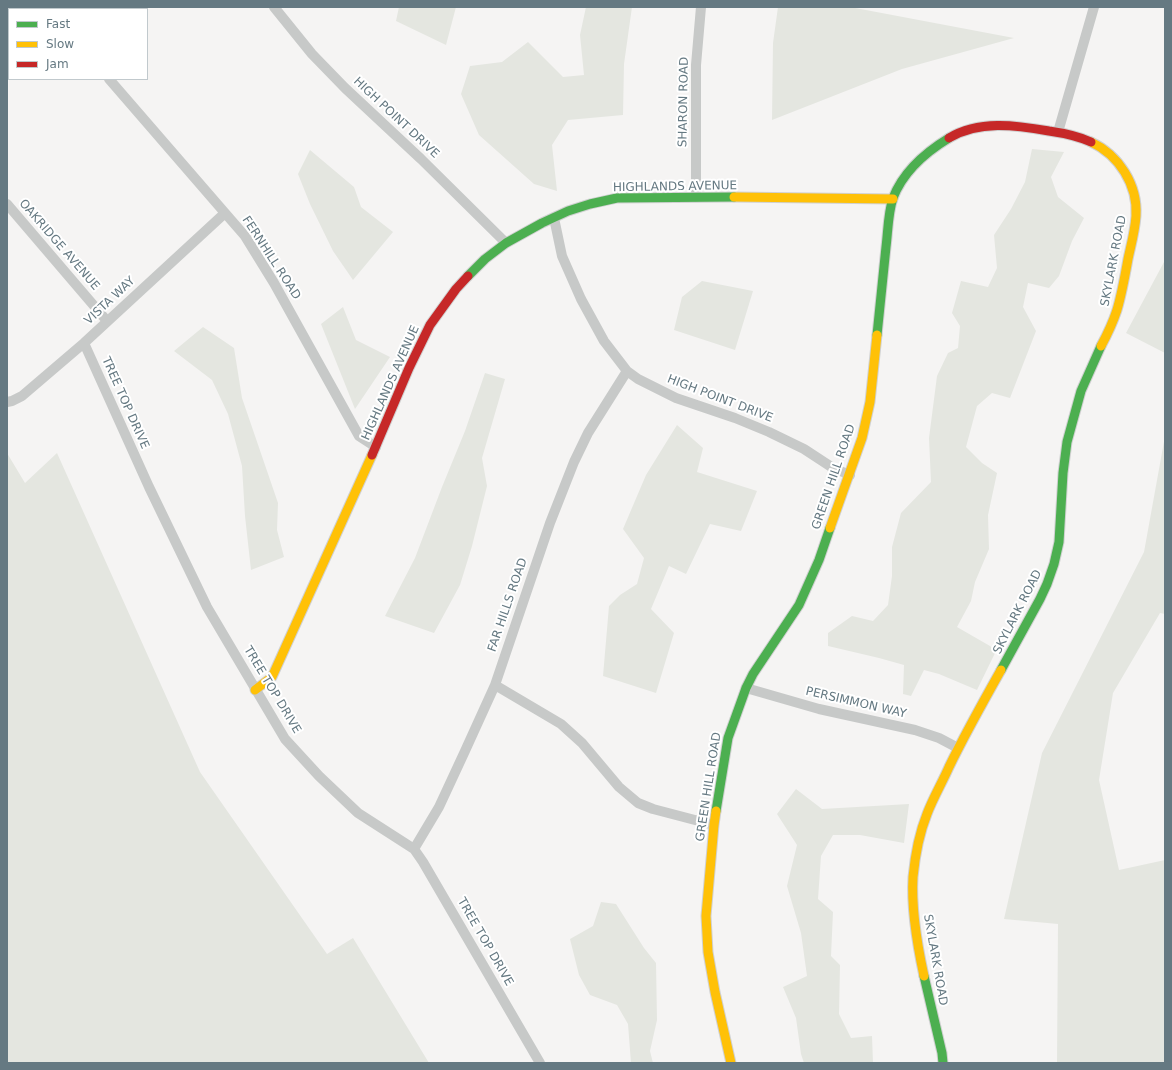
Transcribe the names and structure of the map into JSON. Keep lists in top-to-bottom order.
{
  "streets": {
    "street": [
      "SHARON ROAD",
      "HIGH POINT DRIVE",
      "HIGHLANDS AVENUE",
      "OAKRIDGE AVENUE",
      "FERNHILL ROAD",
      "SKYLARK ROAD",
      "VISTA WAY",
      "TREE TOP DRIVE",
      "GREEN HILL ROAD",
      "FAR HILLS ROAD",
      "PERSIMMON WAY"
    ]
  },
  "crossings": [
    ["SHARON ROAD", "HIGHLANDS AVENUE"],
    ["HIGH POINT DRIVE", "HIGHLANDS AVENUE"],
    ["HIGH POINT DRIVE", "GREEN HILL ROAD"],
    ["HIGH POINT DRIVE", "FAR HILLS ROAD"],
    ["HIGHLANDS AVENUE", "FERNHILL ROAD"],
    ["HIGHLANDS AVENUE", "TREE TOP DRIVE"],
    ["HIGHLANDS AVENUE", "GREEN HILL ROAD"],
    ["OAKRIDGE AVENUE", "VISTA WAY"],
    ["FERNHILL ROAD", "VISTA WAY"],
    ["SKYLARK ROAD", "GREEN HILL ROAD"],
    ["SKYLARK ROAD", "PERSIMMON WAY"],
    ["VISTA WAY", "TREE TOP DRIVE"],
    ["TREE TOP DRIVE", "FAR HILLS ROAD"],
    ["GREEN HILL ROAD", "PERSIMMON WAY"]
  ],
  "legend": ["Fast", "Slow", "Jam"]
}
